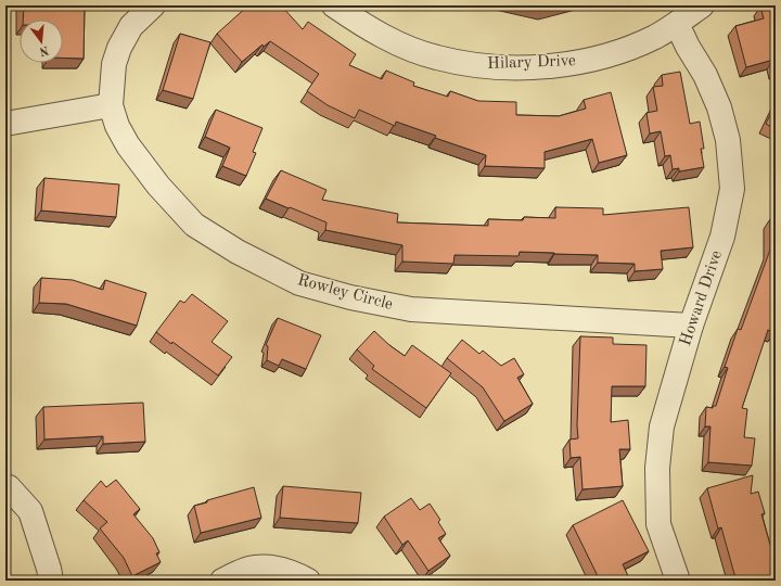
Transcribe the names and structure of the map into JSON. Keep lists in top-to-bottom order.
{
  "streets": {
    "street": ["Hilary Drive", "Rowley Circle", "Howard Drive"]
  },
  "crossings": [
    ["Hilary Drive", "Howard Drive"],
    ["Rowley Circle", "Howard Drive"]
  ],
  "north": "bottom"
}
